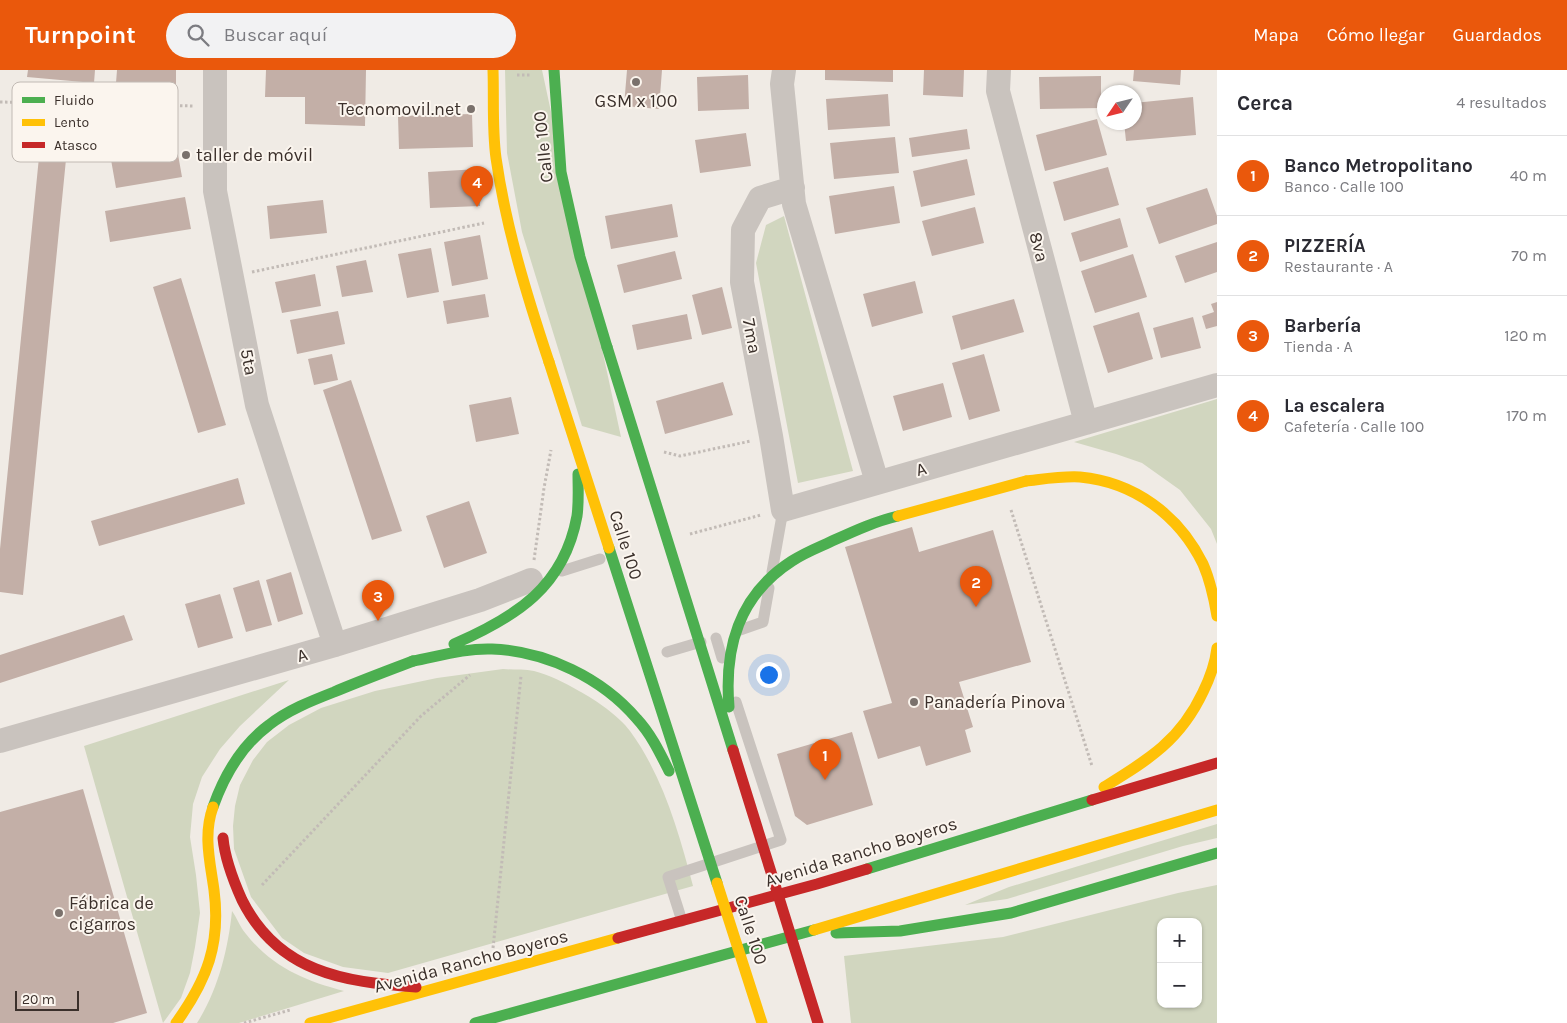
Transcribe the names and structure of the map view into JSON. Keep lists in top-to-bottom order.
{
  "streets": {
    "highway": ["Calle 100", "Avenida Rancho Boyeros"],
    "street": [
      "8va",
      "7ma",
      "5ta",
      "A"
    ]
  },
  "crossings": [
    ["8va", "A"],
    ["7ma", "A"],
    ["5ta", "A"]
  ],
  "places": [
    "GSM x 100",
    "Tecnomovil.net",
    "taller de móvil",
    "Panadería Pinova",
    "Fábrica de cigarros"
  ],
  "legend": ["Fluido", "Lento", "Atasco"],
  "scale_bar": "20 m",
  "north": "bottom left",
  "page": {
    "header": "Turnpoint",
    "search": "Buscar aquí",
    "nav": ["Mapa", "Cómo llegar", "Guardados"],
    "heading": ["Cerca", "4 resultados"],
    "list": [
      {
        "mark": "1",
        "name": "Banco Metropolitano",
        "note": "Banco · Calle 100",
        "value": "40 m"
      },
      {
        "mark": "2",
        "name": "PIZZERÍA",
        "note": "Restaurante · A",
        "value": "70 m"
      },
      {
        "mark": "3",
        "name": "Barbería",
        "note": "Tienda · A",
        "value": "120 m"
      },
      {
        "mark": "4",
        "name": "La escalera",
        "note": "Cafetería · Calle 100",
        "value": "170 m"
      }
    ],
    "pins": [
      "4",
      "2",
      "3",
      "1"
    ],
    "map_buttons": ["+", "−"],
    "scale": "20 m"
  }
}
